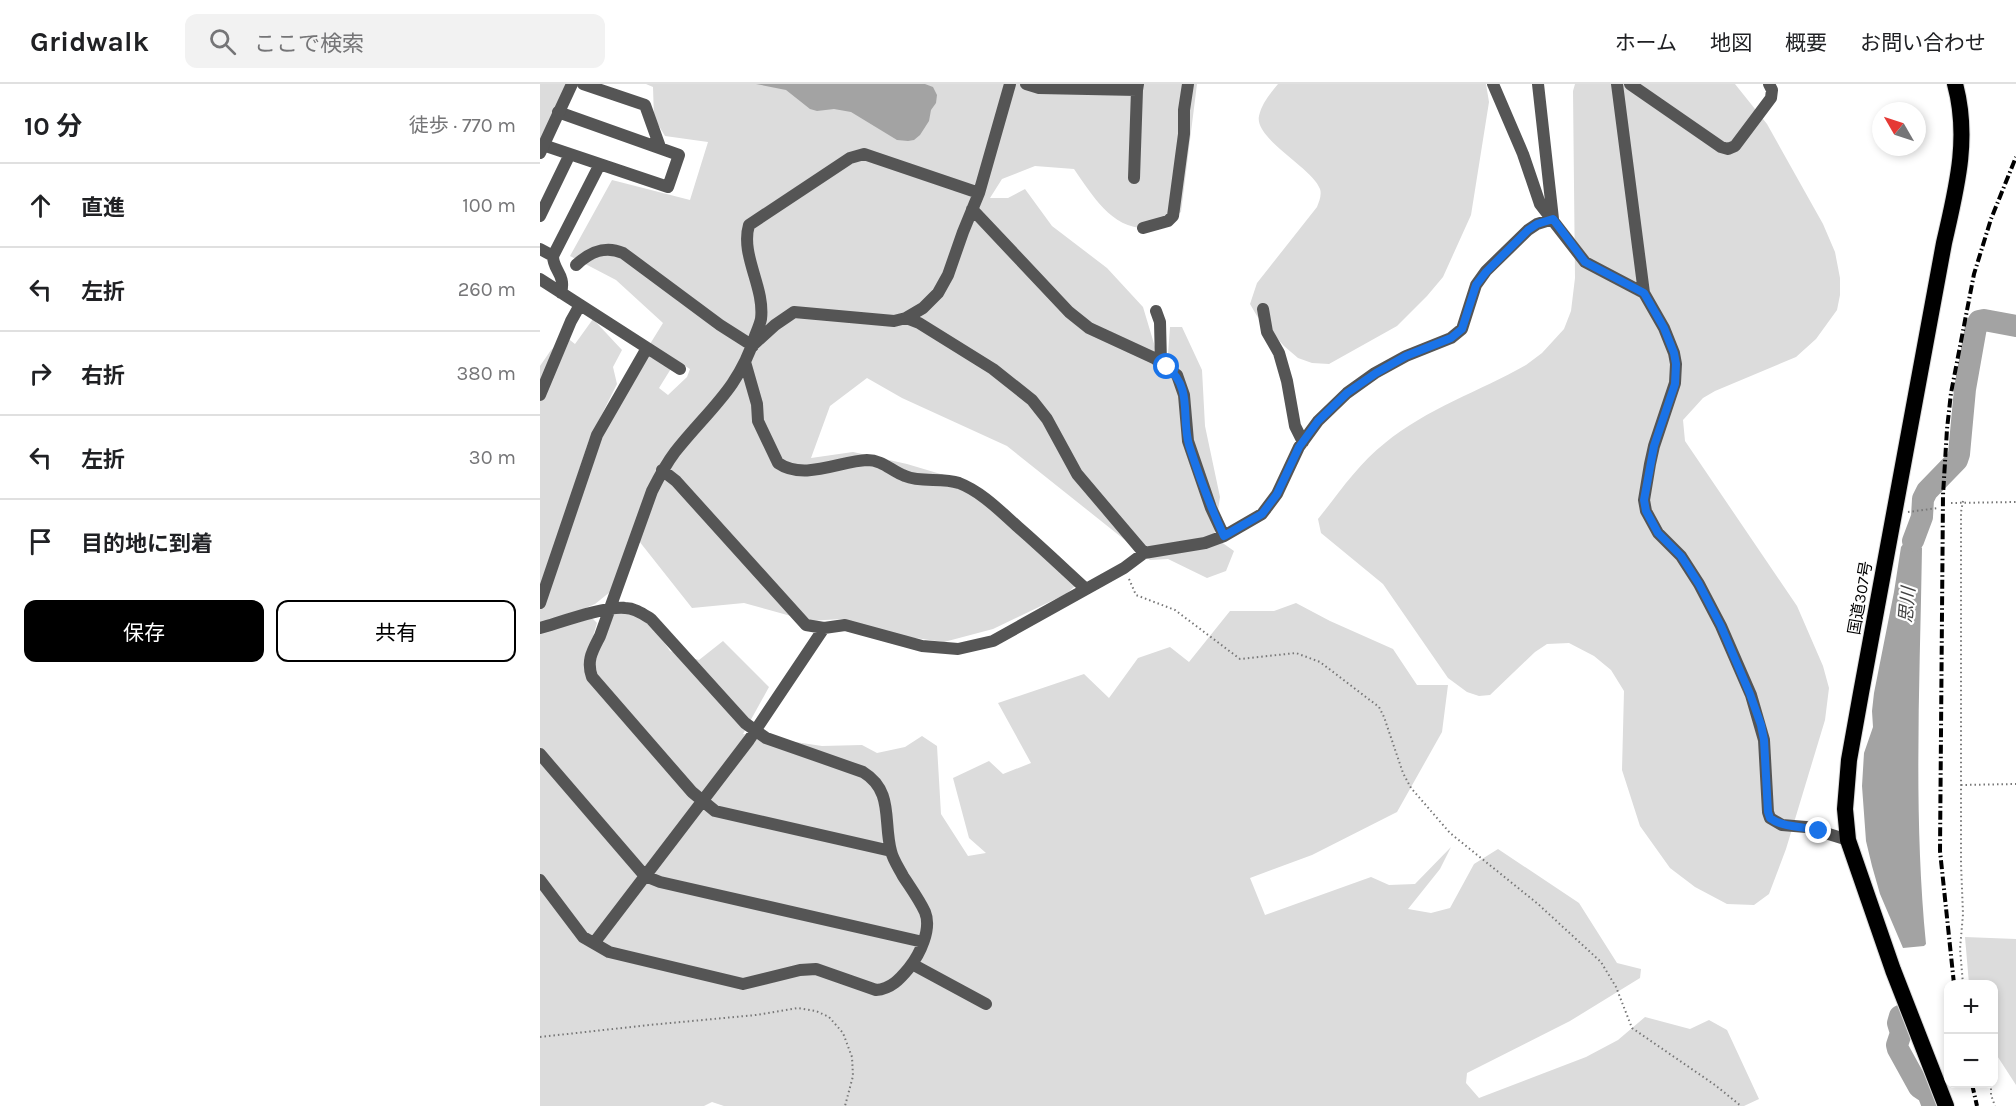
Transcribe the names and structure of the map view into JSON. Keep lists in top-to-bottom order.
{
  "streets": {
    "highway": ["国道307号"]
  },
  "water": ["思川"],
  "north": "top left",
  "page": {
    "header": "Gridwalk",
    "search": "ここで検索",
    "nav": [
      "ホーム",
      "地図",
      "概要",
      "お問い合わせ"
    ],
    "heading": ["10 分", "徒歩 · 770 m"],
    "list": [
      ["直進", "100 m"],
      ["左折", "260 m"],
      ["右折", "380 m"],
      ["左折", "30 m"],
      "目的地に到着"
    ],
    "buttons": ["保存", "共有"],
    "map_buttons": ["+", "−"]
  }
}
